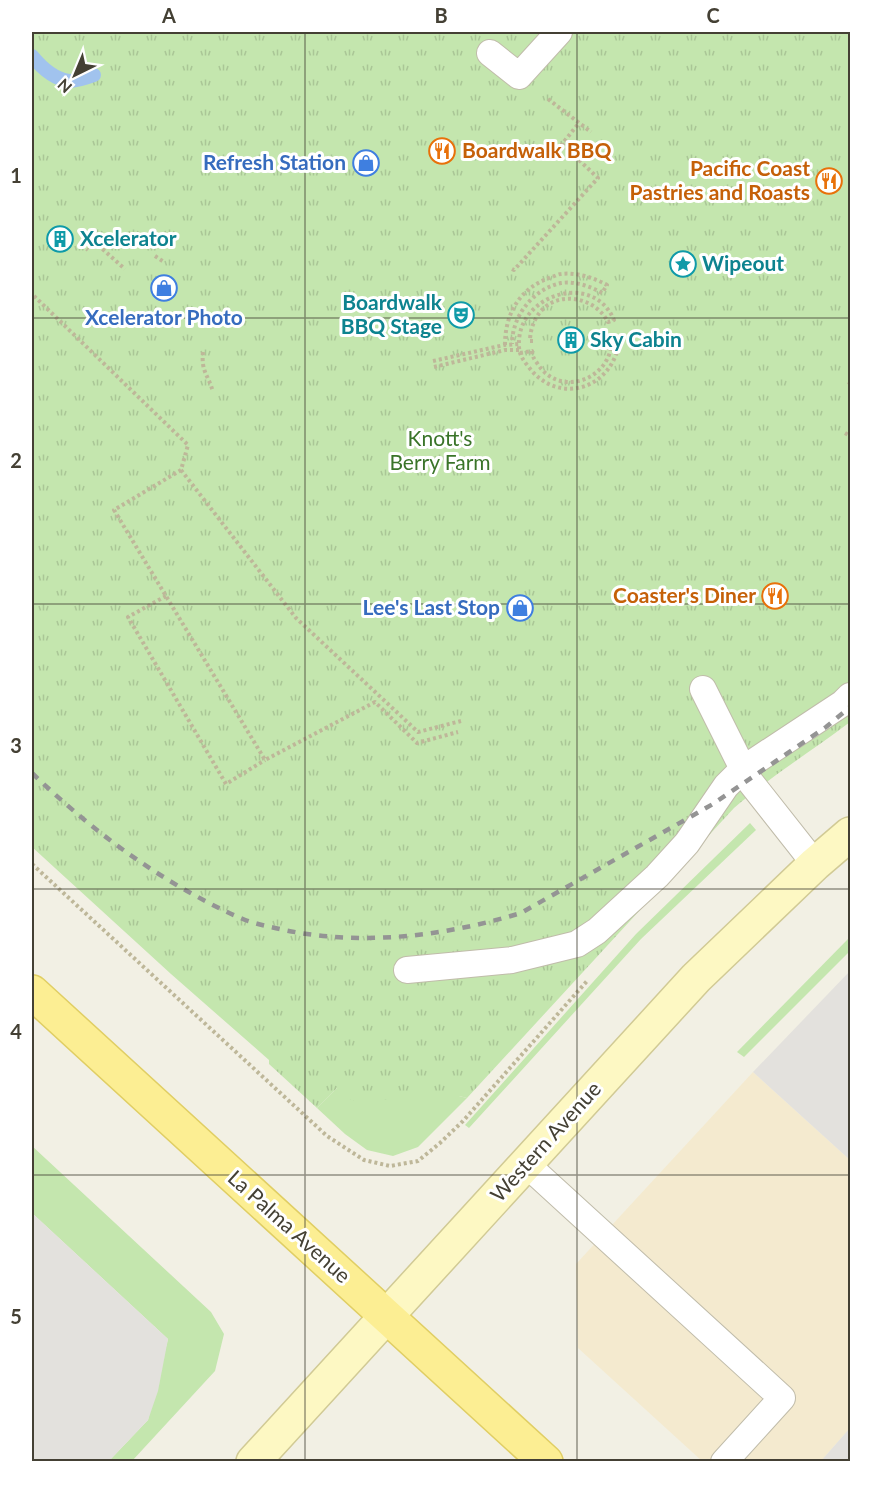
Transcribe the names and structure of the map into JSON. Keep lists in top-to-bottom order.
{
  "streets": {
    "main road": ["Western Avenue", "La Palma Avenue"]
  },
  "crossings": [
    ["Western Avenue", "La Palma Avenue"]
  ],
  "parks": ["Knott's Berry Farm"],
  "places": {
    "restaurant": ["Boardwalk BBQ", "Pacific Coast Pastries and Roasts", "Coaster's Diner"],
    "shop": ["Refresh Station", "Xcelerator Photo", "Lee's Last Stop"],
    "building": ["Xcelerator", "Sky Cabin"],
    "place": ["Wipeout"],
    "theatre": ["Boardwalk BBQ Stage"]
  },
  "north": "bottom left",
  "grid": {
    "columns": ["A", "B", "C"],
    "rows": [
      "1",
      "2",
      "3",
      "4",
      "5"
    ]
  }
}
